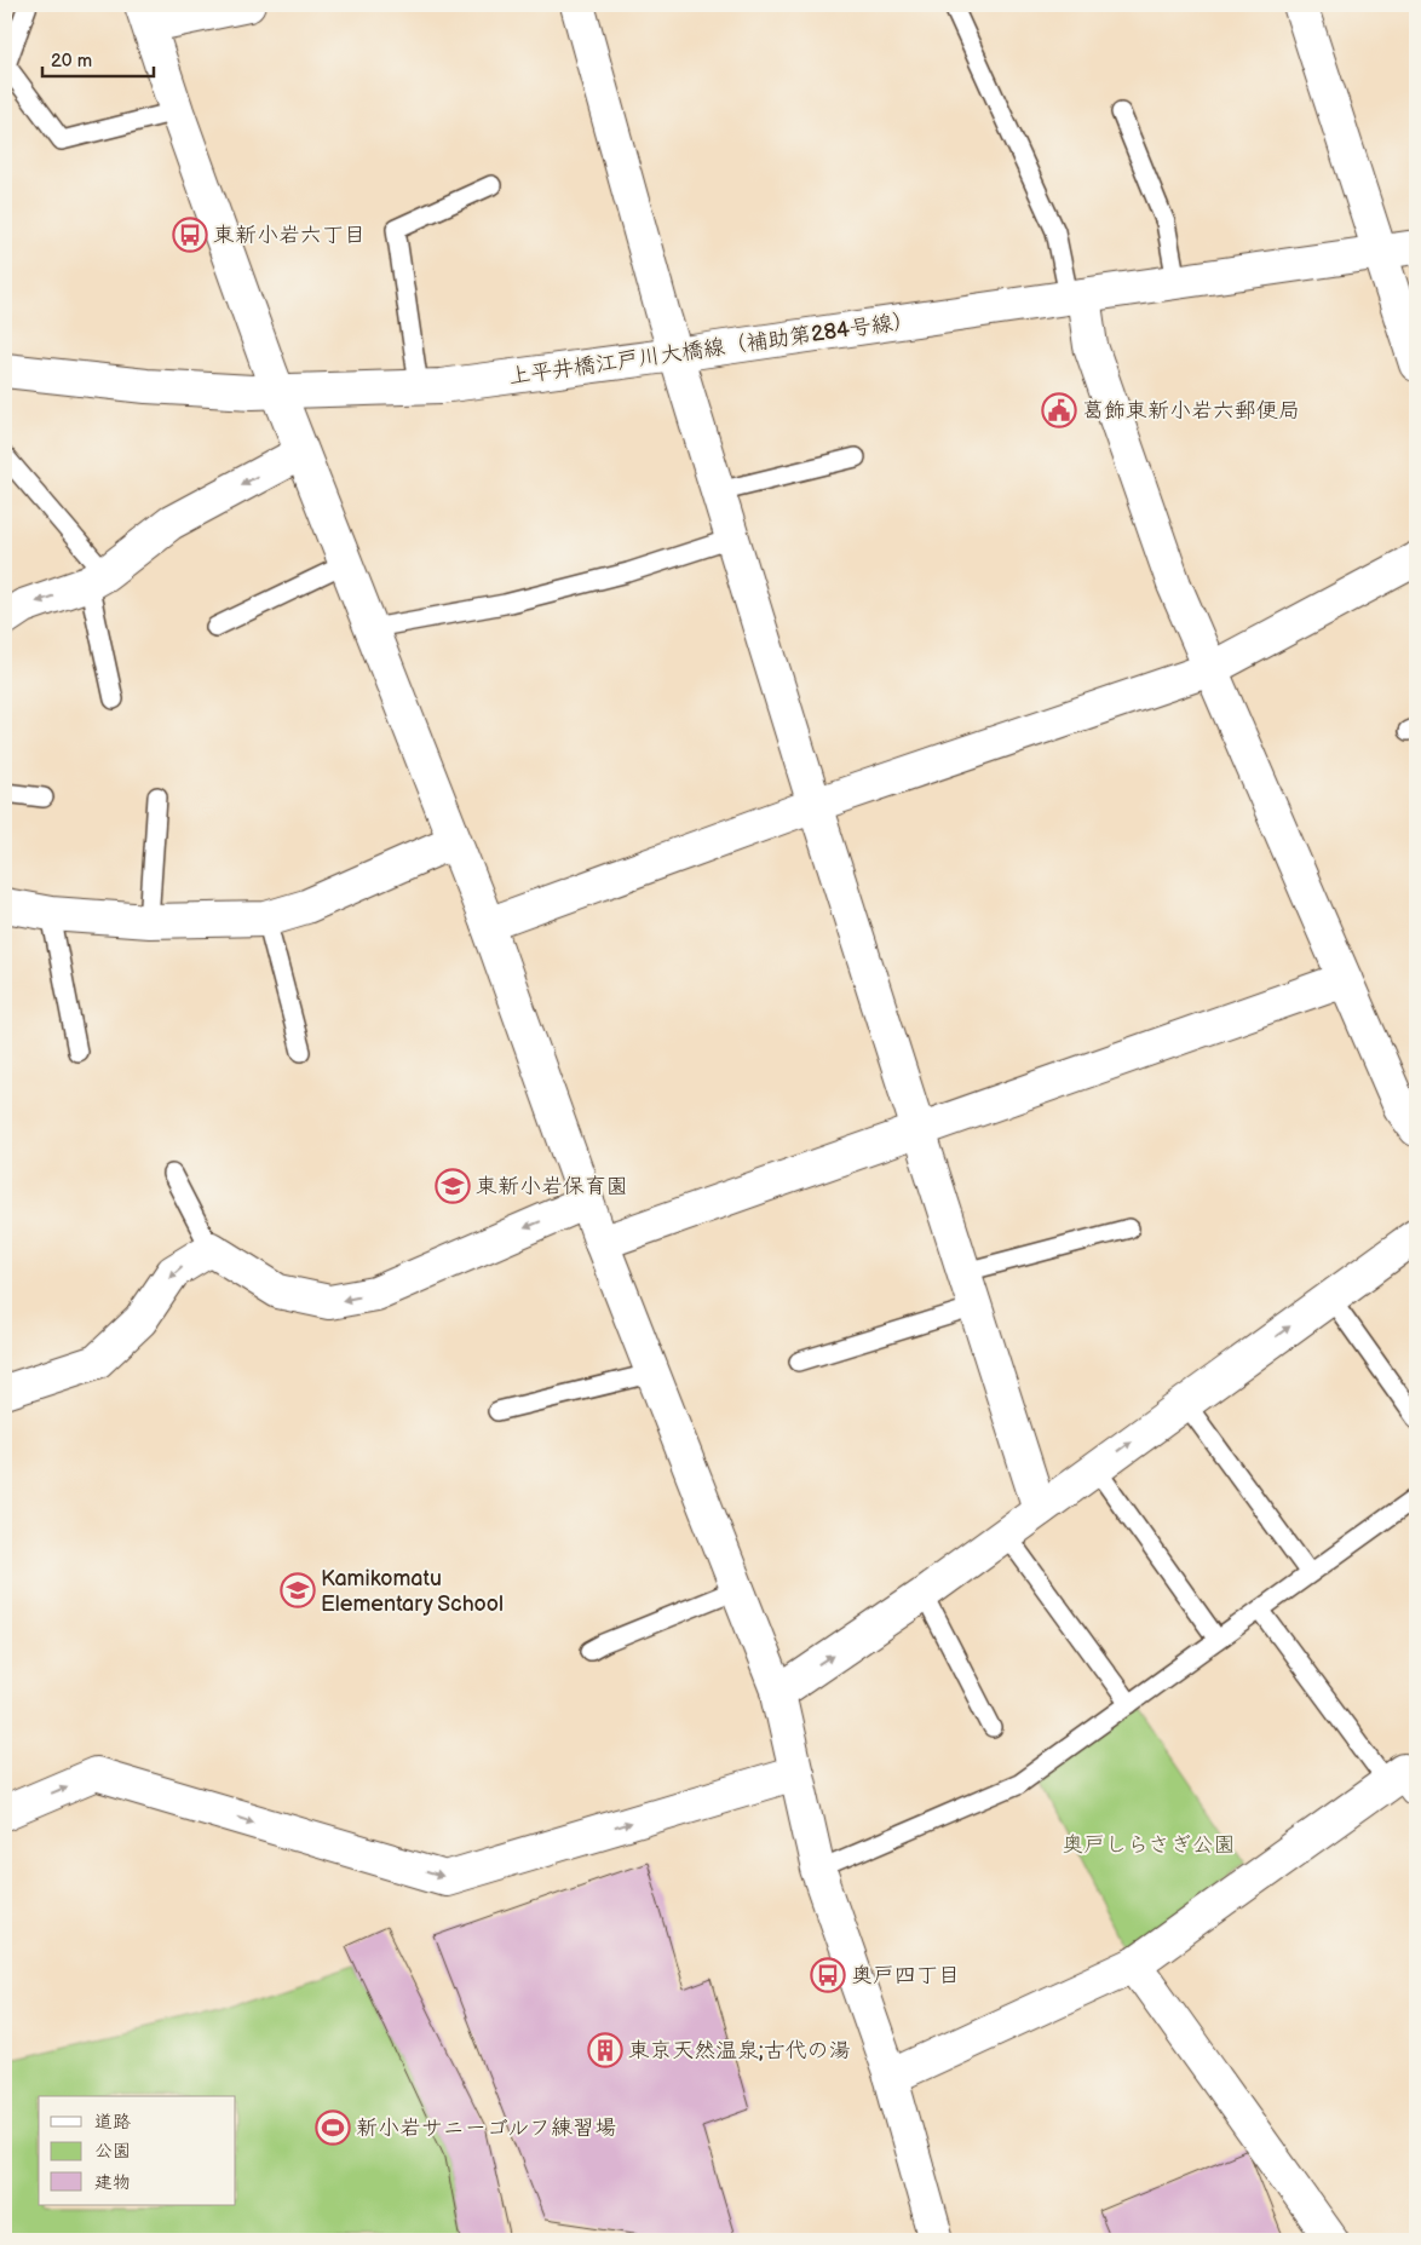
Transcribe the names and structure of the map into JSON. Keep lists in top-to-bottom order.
{
  "streets": {
    "street": ["上平井橋江戸川大橋線（補助第284号線）"]
  },
  "parks": ["奥戸しらさぎ公園"],
  "places": {
    "bus stop": ["東新小岩六丁目", "奥戸四丁目"],
    "public building": ["葛飾東新小岩六郵便局"],
    "school or university": ["東新小岩保育園", "Kamikomatu Elementary School"],
    "building": ["東京天然温泉;古代の湯"],
    "sports": ["新小岩サニーゴルフ練習場"]
  },
  "legend": ["道路", "公園", "建物"],
  "scale_bar": "20 m"
}
